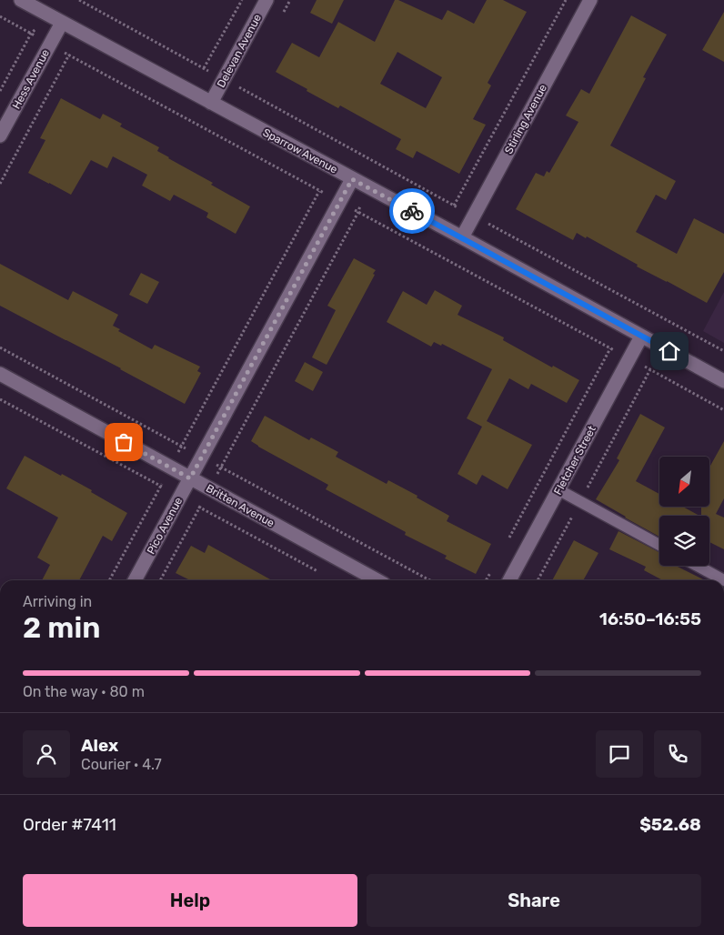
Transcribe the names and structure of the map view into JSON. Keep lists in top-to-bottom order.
{
  "streets": {
    "street": [
      "Delevan Avenue",
      "Hess Avenue",
      "Stirling Avenue",
      "Sparrow Avenue",
      "Fletcher Street",
      "Britten Avenue",
      "Pico Avenue"
    ]
  },
  "crossings": [
    ["Delevan Avenue", "Sparrow Avenue"],
    ["Hess Avenue", "Sparrow Avenue"],
    ["Stirling Avenue", "Sparrow Avenue"],
    ["Sparrow Avenue", "Fletcher Street"],
    ["Sparrow Avenue", "Pico Avenue"],
    ["Britten Avenue", "Pico Avenue"]
  ],
  "north": "bottom left",
  "page": {
    "heading": ["2 min", "Arriving in", "16:50–16:55"],
    "panel": [
      "Alex",
      "Courier · 4.7",
      "Order #7411",
      "$52.68"
    ],
    "bar": "On the way · 80 m",
    "buttons": ["Help", "Share"]
  }
}
